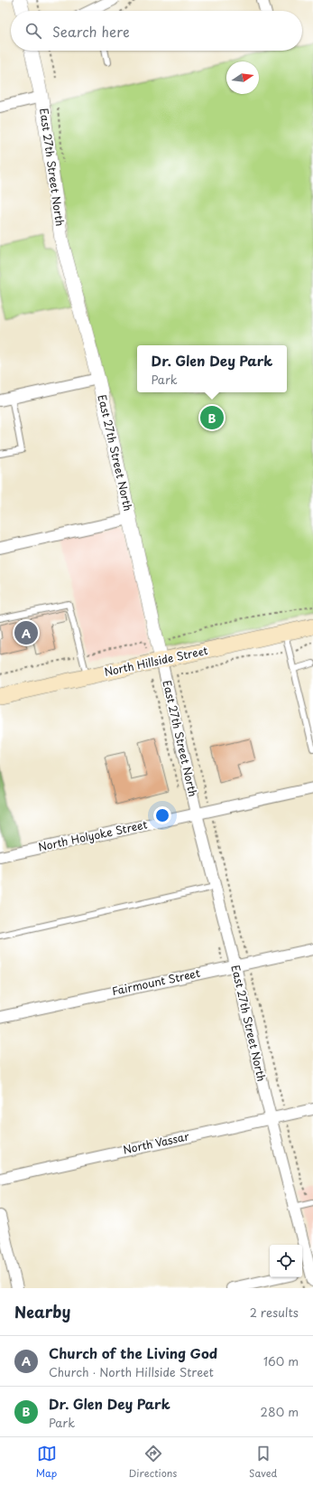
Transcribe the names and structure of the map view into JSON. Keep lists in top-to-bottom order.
{
  "streets": {
    "main road": ["North Hillside Street"],
    "street": [
      "East 27th Street North",
      "North Holyoke Street",
      "Fairmount Street",
      "North Vassar"
    ]
  },
  "crossings": [
    ["East 27th Street North", "North Hillside Street"],
    ["East 27th Street North", "North Holyoke Street"],
    ["East 27th Street North", "Fairmount Street"],
    ["East 27th Street North", "North Vassar"]
  ],
  "north": "right",
  "page": {
    "search": "Search here",
    "popup": ["Dr. Glen Dey Park", "Park"],
    "pins": ["B", "A"],
    "heading": ["Nearby", "2 results"],
    "list": [
      {
        "mark": "A",
        "name": "Church of the Living God",
        "note": "Church · North Hillside Street",
        "value": "160 m"
      },
      {
        "mark": "B",
        "name": "Dr. Glen Dey Park",
        "note": "Park",
        "value": "280 m"
      }
    ],
    "nav": ["Map", "Directions", "Saved"]
  }
}
